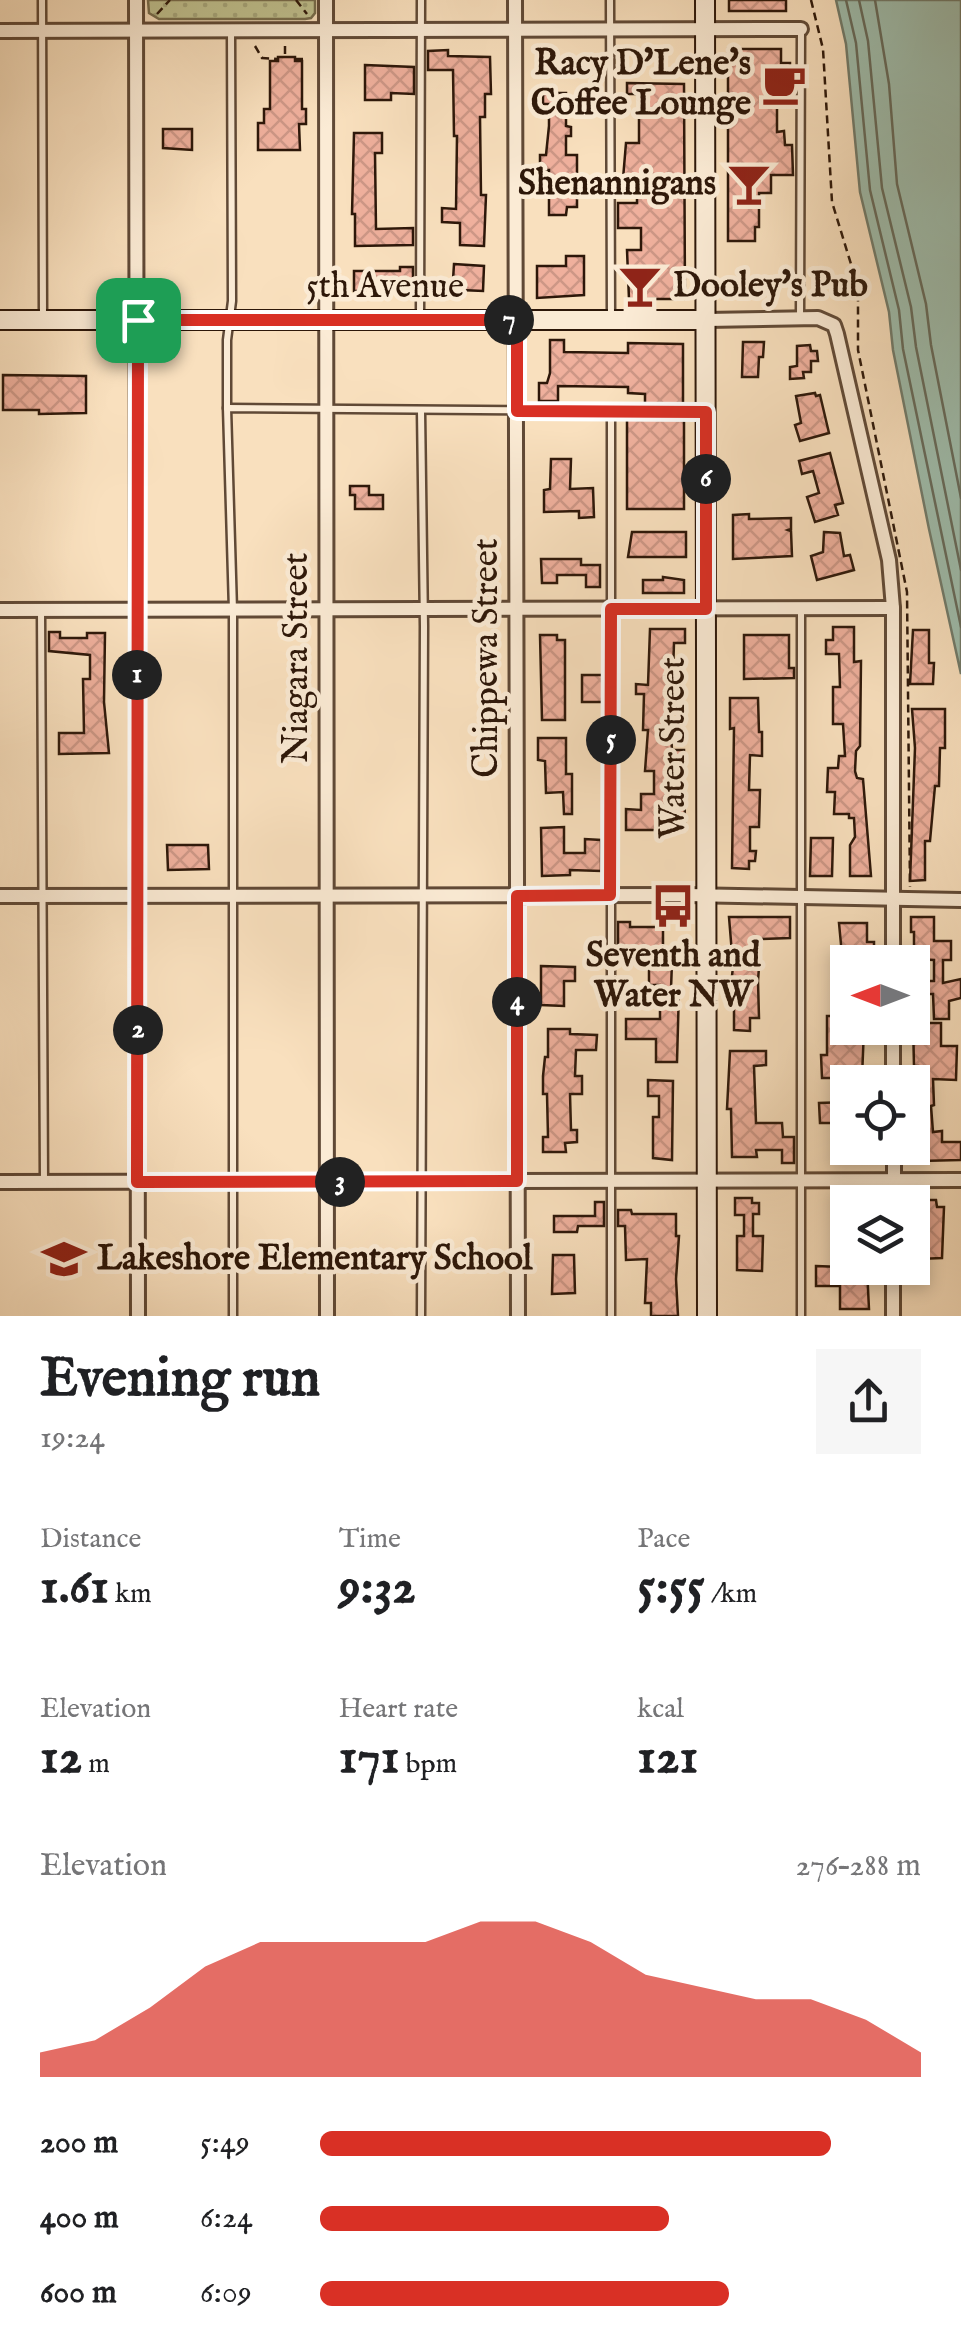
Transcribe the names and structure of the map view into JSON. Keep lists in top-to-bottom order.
{
  "streets": {
    "main road": ["5th Avenue", "Water Street"],
    "street": ["Niagara Street", "Chippewa Street"]
  },
  "crossings": [
    ["5th Avenue", "Niagara Street"],
    ["5th Avenue", "Chippewa Street"],
    ["5th Avenue", "Water Street"]
  ],
  "places": {
    "cafe": ["Racy D'Lene's Coffee Lounge"],
    "bar": ["Shenannigans", "Dooley's Pub"],
    "bus stop": ["Seventh and Water NW"],
    "school or university": ["Lakeshore Elementary School"]
  },
  "north": "left",
  "page": {
    "pins": [
      "7",
      "6",
      "1",
      "5",
      "4",
      "2",
      "3"
    ],
    "heading": ["Evening run", "19:24"],
    "stats": [
      ["Distance", "1.61 km"],
      ["Time", "9:32"],
      ["Pace", "5:55 /km"],
      ["Elevation", "12 m"],
      ["Heart rate", "171 bpm"],
      ["kcal", "121"]
    ],
    "chart": ["Elevation", "276–288 m"],
    "list": [
      {
        "name": "200 m",
        "note": "5:49"
      },
      {
        "name": "400 m",
        "note": "6:24"
      },
      {
        "name": "600 m",
        "note": "6:09"
      }
    ]
  }
}
